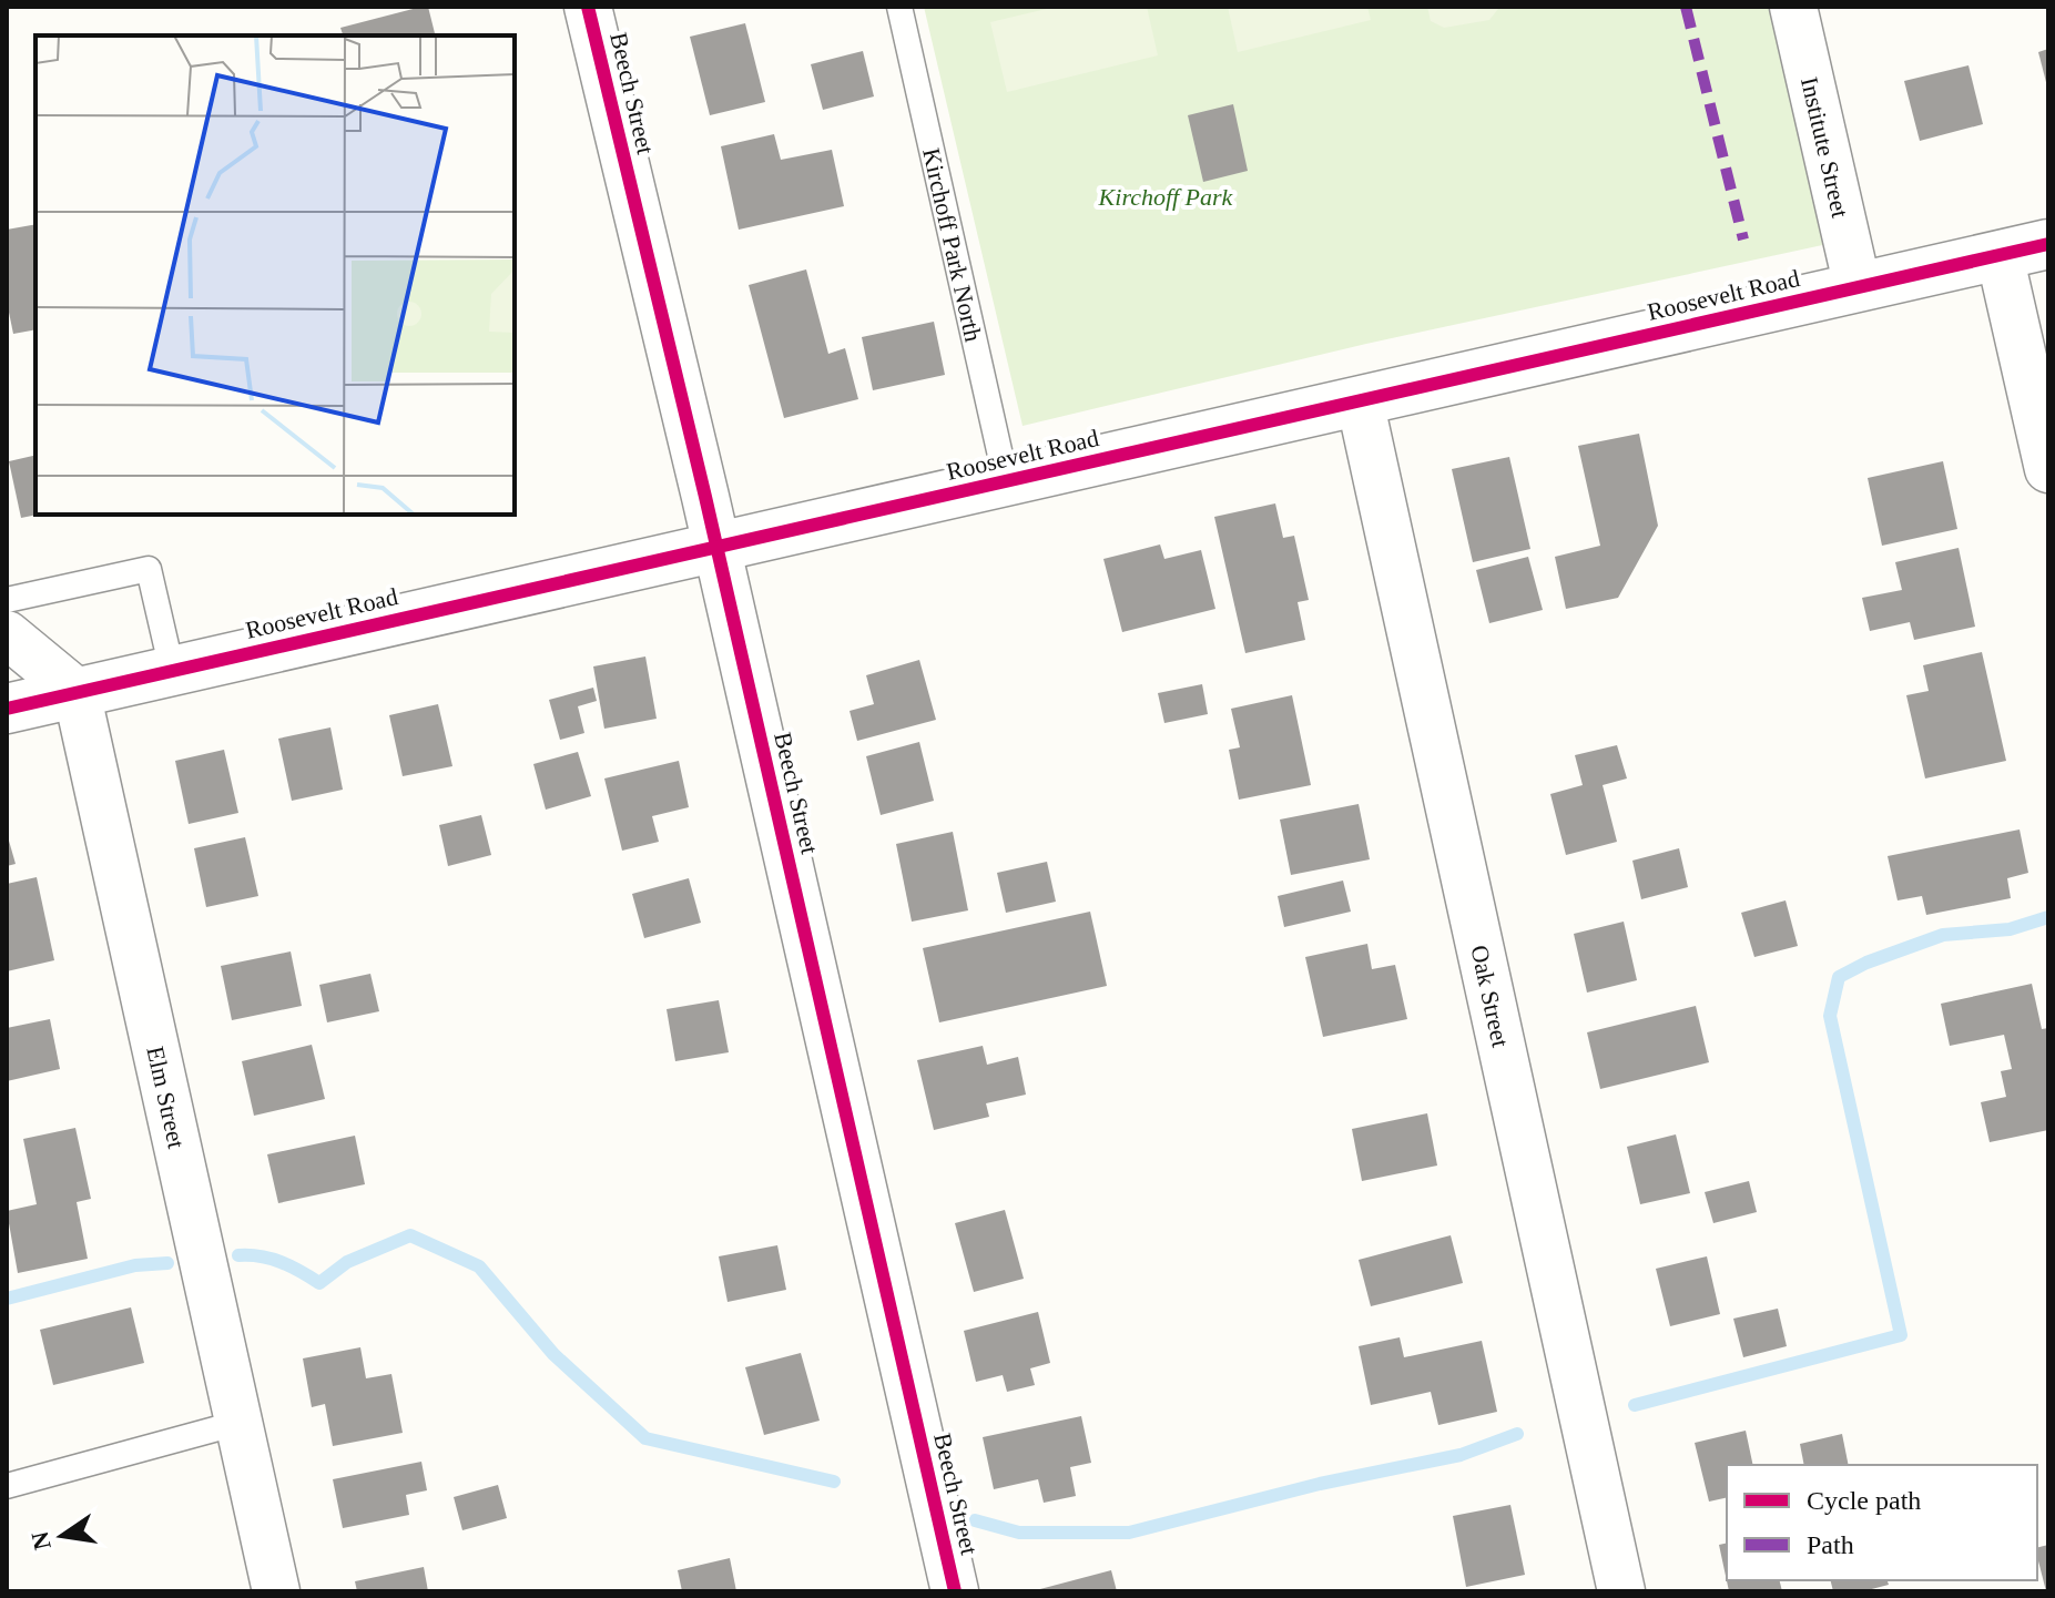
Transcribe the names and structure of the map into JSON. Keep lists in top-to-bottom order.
{
  "streets": {
    "street": [
      "Beech Street",
      "Institute Street",
      "Roosevelt Road",
      "Oak Street",
      "Elm Street"
    ],
    "lane": ["Kirchoff Park North"]
  },
  "crossings": [
    ["Beech Street", "Roosevelt Road"],
    ["Institute Street", "Roosevelt Road"],
    ["Kirchoff Park North", "Roosevelt Road"],
    ["Roosevelt Road", "Oak Street"],
    ["Roosevelt Road", "Elm Street"]
  ],
  "parks": ["Kirchoff Park"],
  "legend": ["Cycle path", "Path"],
  "north": "left"
}
